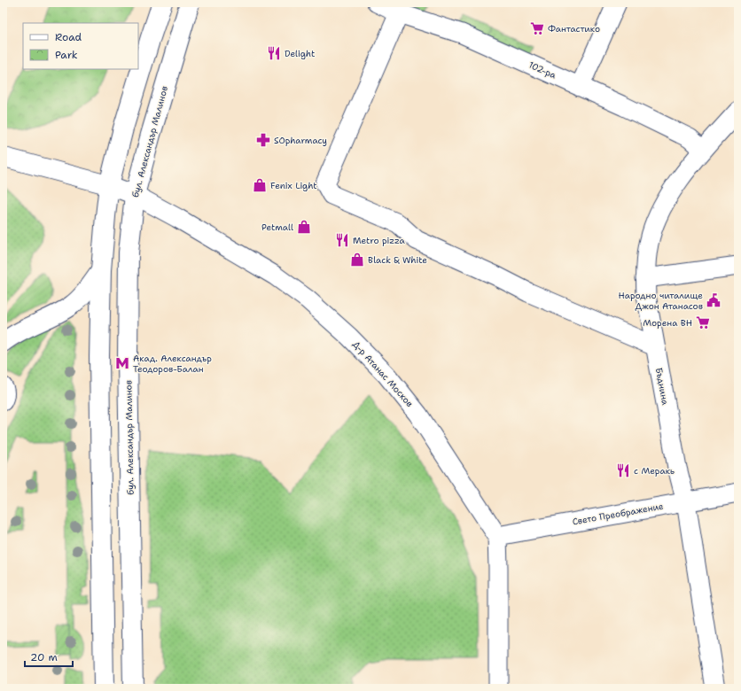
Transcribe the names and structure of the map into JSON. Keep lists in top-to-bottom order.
{
  "streets": {
    "main road": ["бул. Александър Малинов"],
    "street": [
      "102-ра",
      "Д-р Атанас Москов",
      "Бъднина",
      "Свето Преображение"
    ]
  },
  "crossings": [
    ["102-ра", "Бъднина"],
    ["бул. Александър Малинов", "Д-р Атанас Москов"],
    ["Д-р Атанас Москов", "Свето Преображение"],
    ["Бъднина", "Свето Преображение"]
  ],
  "places": {
    "supermarket": ["Фантастико", "Морена ВН"],
    "restaurant": ["Delight", "Metro pizza", "с Меракь"],
    "pharmacy": ["SOpharmacy"],
    "shop": ["Fenix Light", "Petmall", "Black & White"],
    "public building": ["Народно читалище Джон Атанасов"],
    "metro station": ["Акад. Александър Теодоров-Балан"]
  },
  "legend": ["Road", "Park"],
  "scale_bar": "20 m"
}
